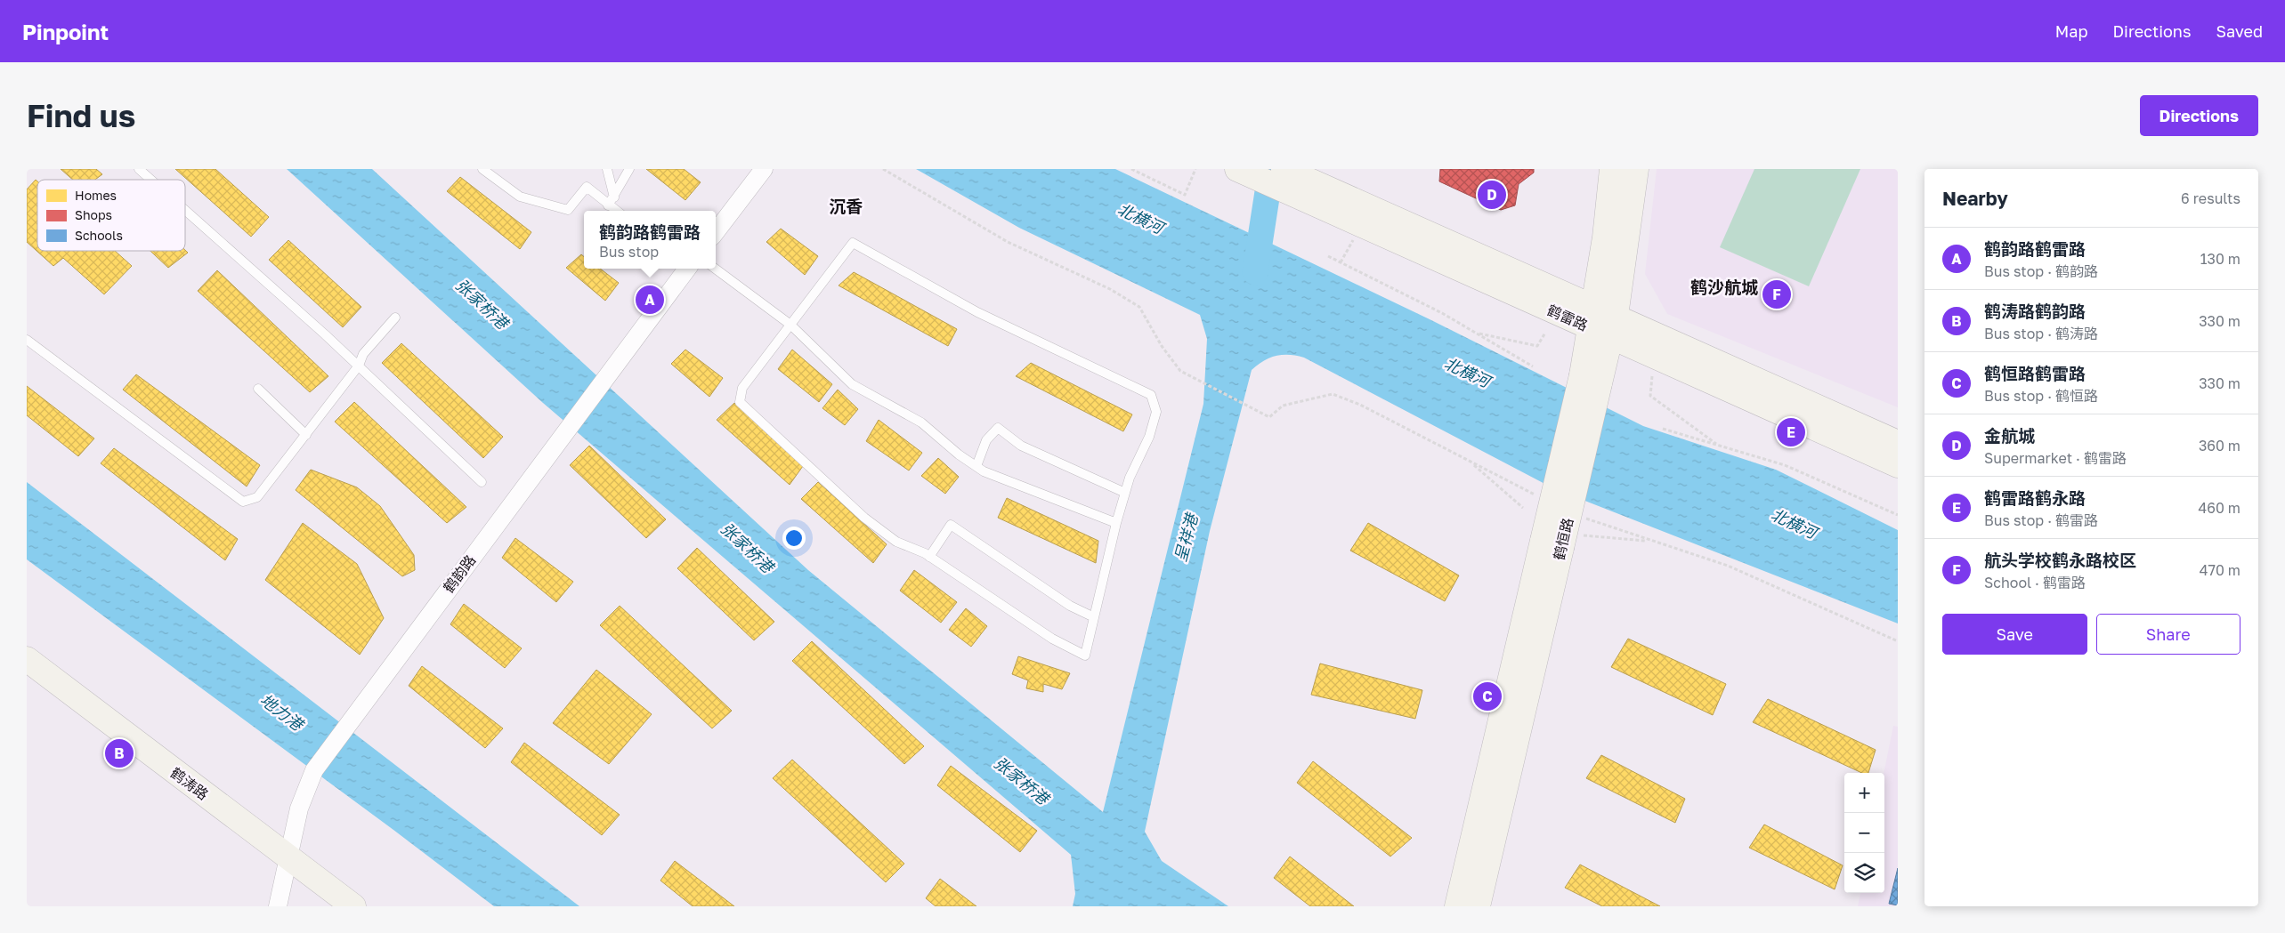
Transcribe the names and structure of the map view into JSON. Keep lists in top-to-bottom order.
{
  "streets": {
    "street": [
      "鹤雷路",
      "鹤恒路",
      "鹤韵路",
      "鹤涛路"
    ]
  },
  "crossings": [
    ["鹤雷路", "鹤恒路"],
    ["鹤韵路", "鹤涛路"]
  ],
  "districts": ["沉香", "鹤沙航城"],
  "water": [
    "北横河",
    "张家桥港",
    "呈祥港",
    "地力港"
  ],
  "legend": ["Homes", "Shops", "Schools"],
  "page": {
    "header": "Pinpoint",
    "nav": ["Map", "Directions", "Saved"],
    "buttons": [
      "Directions",
      ["Save", "Share"]
    ],
    "title": "Find us",
    "heading": ["Nearby", "6 results"],
    "pins": [
      "D",
      "F",
      "A",
      "E",
      "C",
      "B"
    ],
    "popup": ["鹤韵路鹤雷路", "Bus stop"],
    "list": [
      {
        "mark": "A",
        "name": "鹤韵路鹤雷路",
        "note": "Bus stop · 鹤韵路",
        "value": "130 m"
      },
      {
        "mark": "B",
        "name": "鹤涛路鹤韵路",
        "note": "Bus stop · 鹤涛路",
        "value": "330 m"
      },
      {
        "mark": "C",
        "name": "鹤恒路鹤雷路",
        "note": "Bus stop · 鹤恒路",
        "value": "330 m"
      },
      {
        "mark": "D",
        "name": "金航城",
        "note": "Supermarket · 鹤雷路",
        "value": "360 m"
      },
      {
        "mark": "E",
        "name": "鹤雷路鹤永路",
        "note": "Bus stop · 鹤雷路",
        "value": "460 m"
      },
      {
        "mark": "F",
        "name": "航头学校鹤永路校区",
        "note": "School · 鹤雷路",
        "value": "470 m"
      }
    ],
    "map_buttons": ["+", "−"]
  }
}
